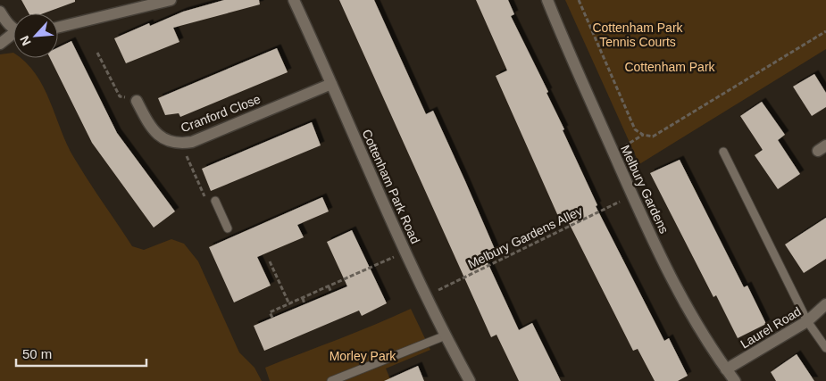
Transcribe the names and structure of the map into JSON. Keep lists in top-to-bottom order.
{
  "streets": {
    "street": [
      "Cranford Close",
      "Cottenham Park Road",
      "Melbury Gardens",
      "Laurel Road"
    ],
    "path": ["Melbury Gardens Alley"]
  },
  "crossings": [
    ["Cranford Close", "Cottenham Park Road"],
    ["Cottenham Park Road", "Melbury Gardens Alley"],
    ["Melbury Gardens", "Melbury Gardens Alley"],
    ["Melbury Gardens", "Laurel Road"]
  ],
  "parks": ["Cottenham Park Tennis Courts", "Cottenham Park", "Morley Park"],
  "scale_bar": "50 m",
  "north": "bottom left"
}
